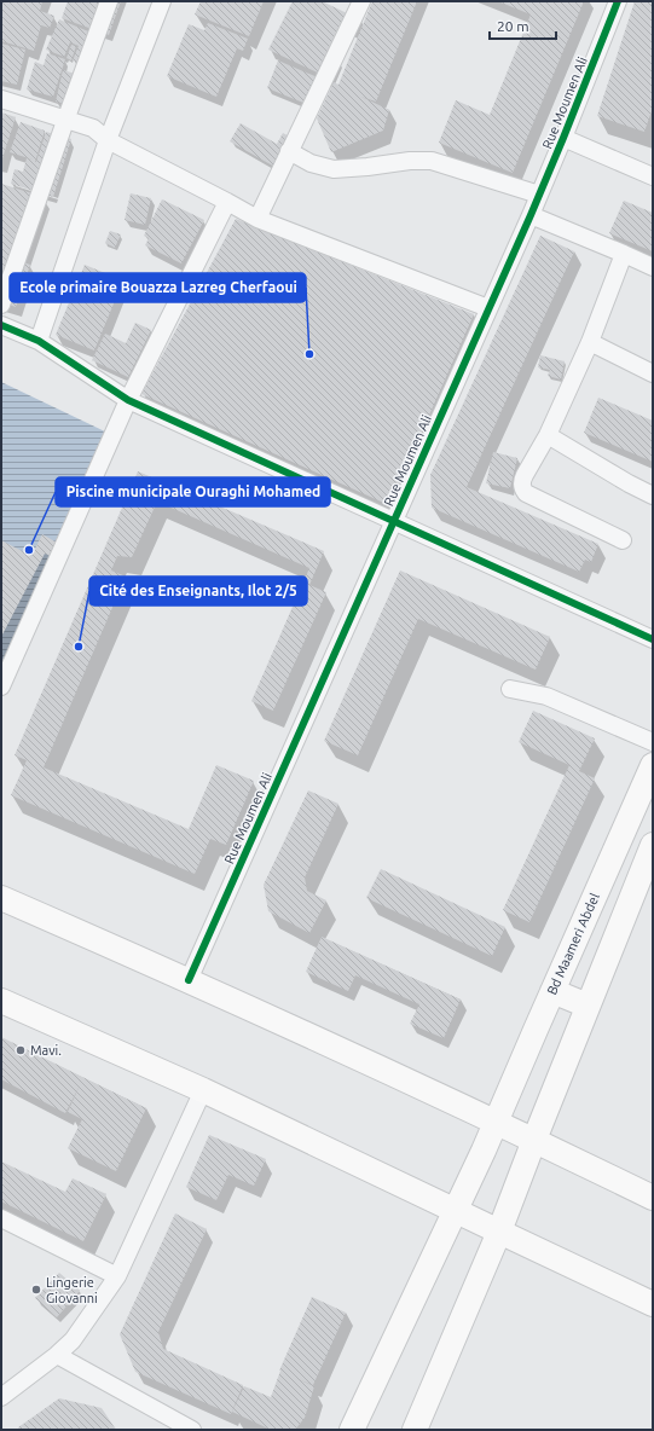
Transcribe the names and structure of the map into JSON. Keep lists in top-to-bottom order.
{
  "streets": {
    "street": ["Rue Moumen Ali", "Bd Maameri Abdel"]
  },
  "places": [
    "Ecole primaire Bouazza Lazreg Cherfaoui",
    "Piscine municipale Ouraghi Mohamed",
    "Cité des Enseignants, Ilot 2/5",
    "Mavi.",
    "Lingerie Giovanni"
  ],
  "scale_bar": "20 m"
}
